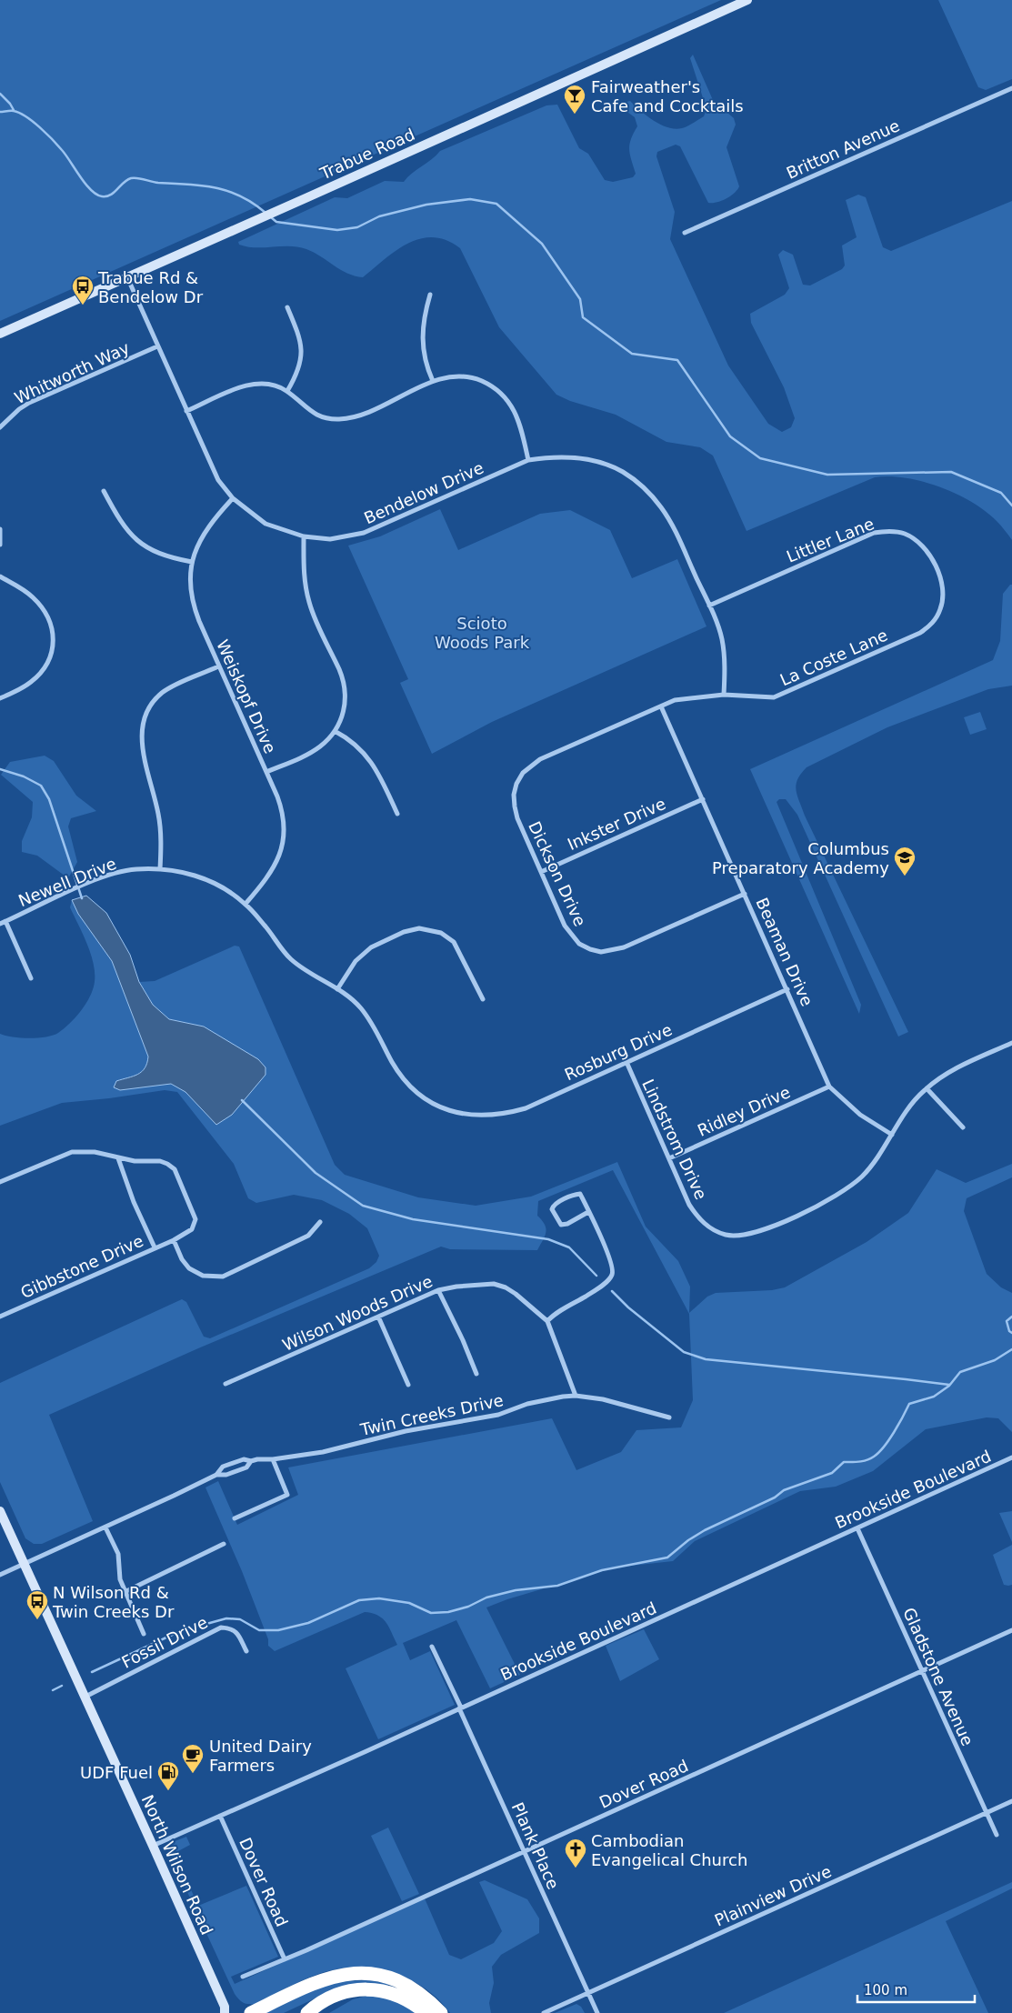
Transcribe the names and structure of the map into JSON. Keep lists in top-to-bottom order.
{
  "streets": {
    "main road": ["Trabue Road", "North Wilson Road"],
    "street": [
      "Britton Avenue",
      "Whitworth Way",
      "Bendelow Drive",
      "Littler Lane",
      "La Coste Lane",
      "Weiskopf Drive",
      "Inkster Drive",
      "Dickson Drive",
      "Newell Drive",
      "Beaman Drive",
      "Rosburg Drive",
      "Ridley Drive",
      "Lindstrom Drive",
      "Gibbstone Drive",
      "Wilson Woods Drive",
      "Twin Creeks Drive",
      "Brookside Boulevard",
      "Fossil Drive",
      "Gladstone Avenue",
      "Dover Road",
      "Plank Place",
      "Plainview Drive"
    ]
  },
  "crossings": [
    ["Trabue Road", "Bendelow Drive"],
    ["Whitworth Way", "Bendelow Drive"],
    ["Bendelow Drive", "Littler Lane"],
    ["Bendelow Drive", "La Coste Lane"],
    ["Bendelow Drive", "Weiskopf Drive"],
    ["Littler Lane", "La Coste Lane"],
    ["La Coste Lane", "Dickson Drive"],
    ["La Coste Lane", "Beaman Drive"],
    ["Weiskopf Drive", "Newell Drive"],
    ["Inkster Drive", "Dickson Drive"],
    ["Inkster Drive", "Beaman Drive"],
    ["Dickson Drive", "Beaman Drive"],
    ["Newell Drive", "Rosburg Drive"],
    ["Beaman Drive", "Rosburg Drive"],
    ["Beaman Drive", "Ridley Drive"],
    ["Beaman Drive", "Lindstrom Drive"],
    ["Rosburg Drive", "Lindstrom Drive"],
    ["Ridley Drive", "Lindstrom Drive"],
    ["Twin Creeks Drive", "North Wilson Road"],
    ["Brookside Boulevard", "Gladstone Avenue"],
    ["Brookside Boulevard", "Dover Road"],
    ["Brookside Boulevard", "Plank Place"],
    ["Brookside Boulevard", "North Wilson Road"],
    ["Fossil Drive", "North Wilson Road"],
    ["Gladstone Avenue", "Dover Road"],
    ["Gladstone Avenue", "Plainview Drive"],
    ["Dover Road", "Plank Place"],
    ["Plank Place", "Plainview Drive"]
  ],
  "parks": ["Scioto Woods Park"],
  "places": {
    "bar": ["Fairweather's Cafe and Cocktails"],
    "bus stop": ["Trabue Rd & Bendelow Dr", "N Wilson Rd & Twin Creeks Dr"],
    "school or university": ["Columbus Preparatory Academy"],
    "cafe": ["United Dairy Farmers"],
    "fuel station": ["UDF Fuel"],
    "church": ["Cambodian Evangelical Church"]
  },
  "scale_bar": "100 m"
}
